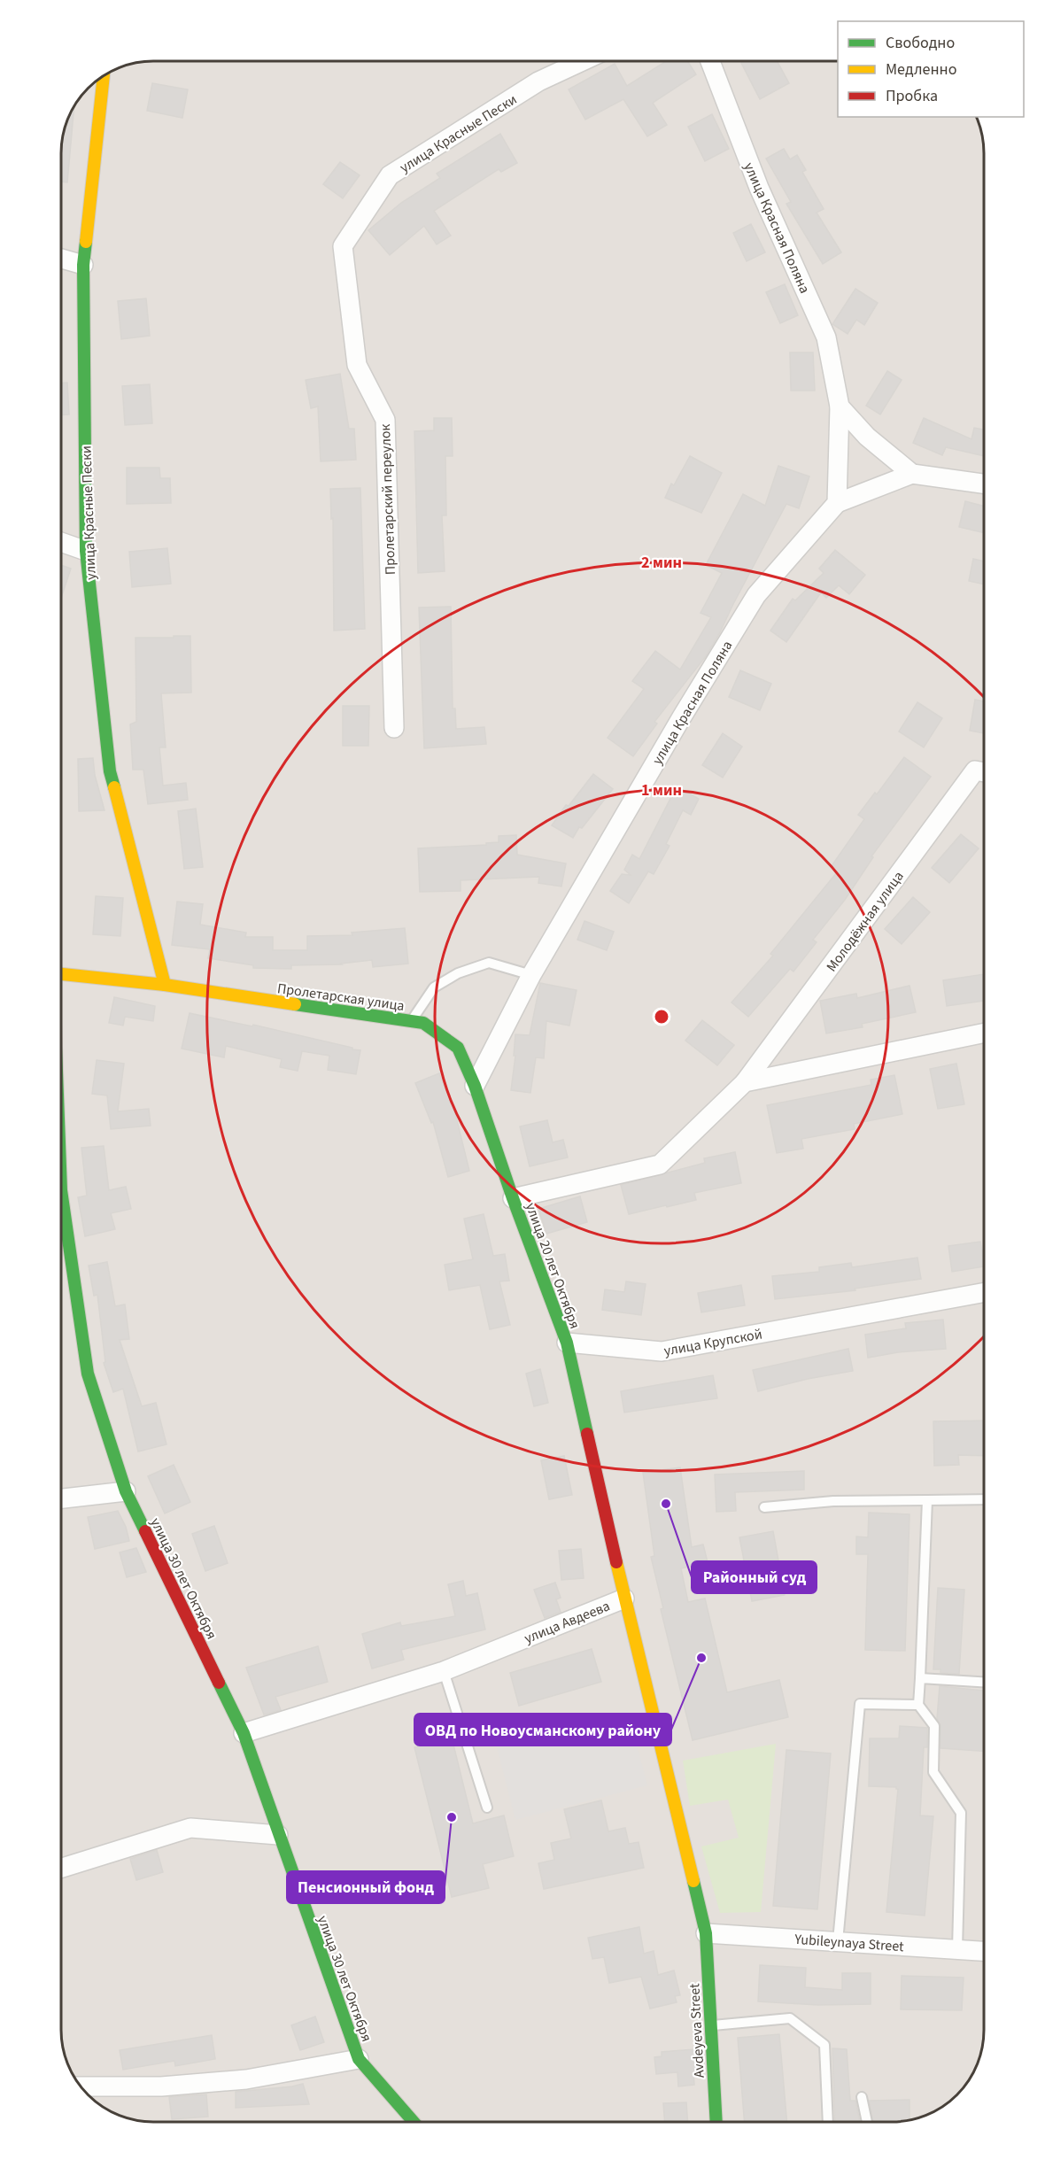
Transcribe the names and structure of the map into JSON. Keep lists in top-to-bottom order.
{
  "streets": {
    "street": [
      "улица Красные Пески",
      "улица Красная Поляна",
      "Пролетарский переулок",
      "Молодёжная улица",
      "Пролетарская улица",
      "улица 20 лет Октября",
      "улица Крупской",
      "улица 30 лет Октября",
      "улица Авдеева",
      "Yubileynaya Street",
      "Avdeyeva Street"
    ]
  },
  "crossings": [
    ["улица Красные Пески", "Пролетарский переулок"],
    ["улица Красные Пески", "Пролетарская улица"],
    ["улица Красная Поляна", "Пролетарская улица"],
    ["Молодёжная улица", "Пролетарская улица"],
    ["Молодёжная улица", "улица 20 лет Октября"],
    ["Пролетарская улица", "улица 20 лет Октября"],
    ["улица 20 лет Октября", "улица Крупской"],
    ["улица 30 лет Октября", "улица Авдеева"],
    ["улица Авдеева", "Yubileynaya Street"],
    ["улица Авдеева", "Avdeyeva Street"],
    ["Yubileynaya Street", "Avdeyeva Street"]
  ],
  "places": ["Районный суд", "ОВД по Новоусманскому району", "Пенсионный фонд"],
  "legend": ["Свободно", "Медленно", "Пробка"],
  "rings": ["2 мин", "1 мин"]
}
